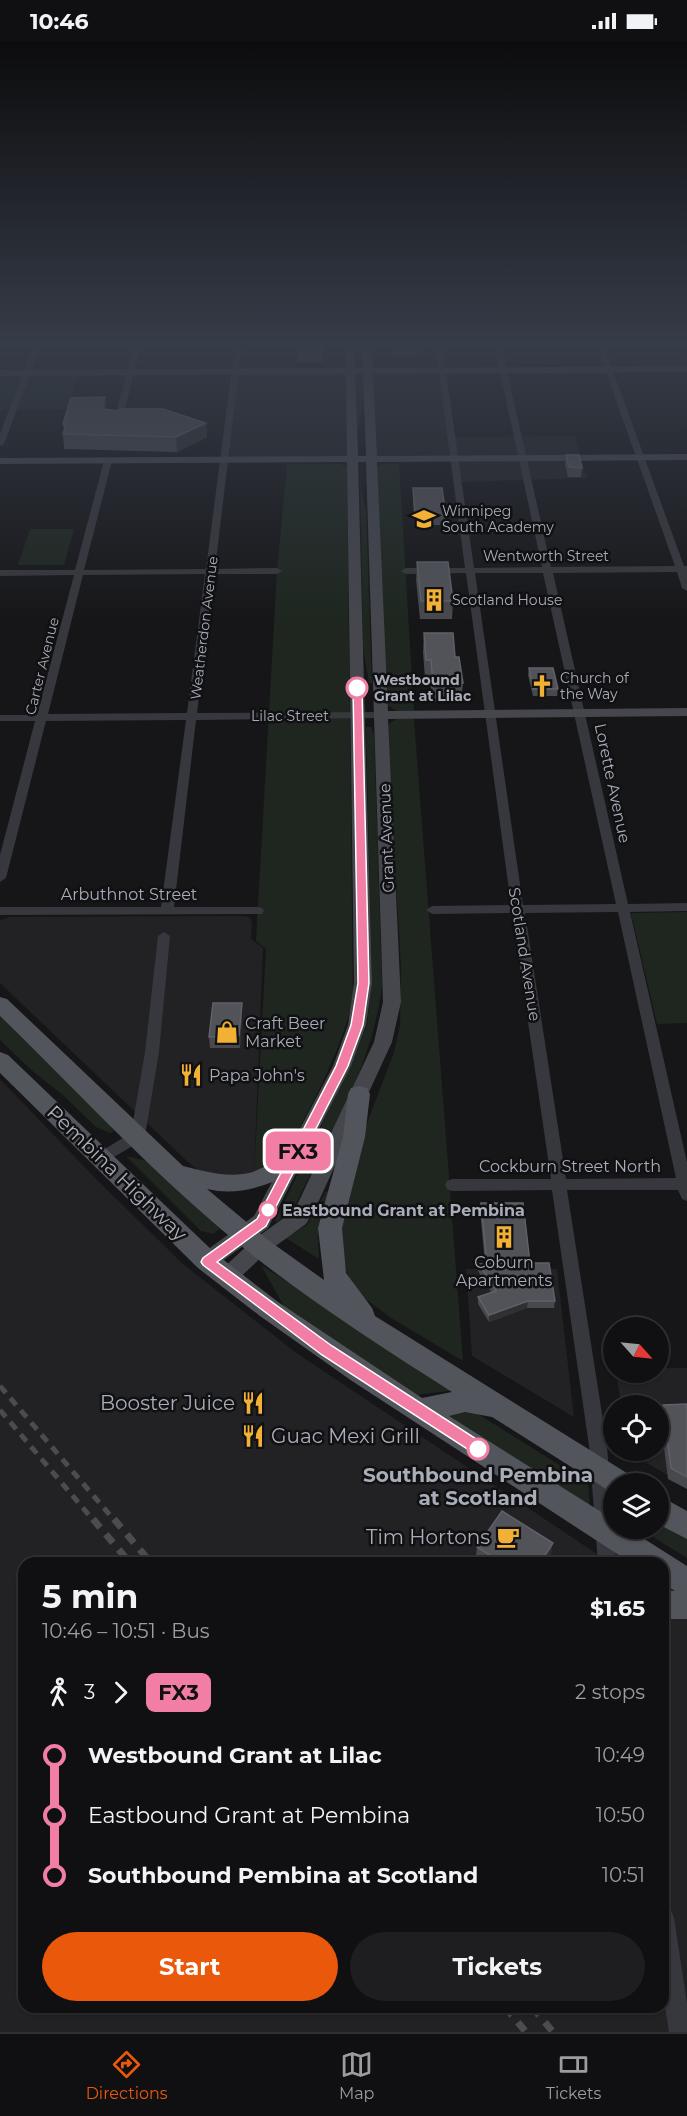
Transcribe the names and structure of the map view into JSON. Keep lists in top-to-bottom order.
{
  "streets": {
    "main road": ["Lilac Street", "Grant Avenue", "Pembina Highway"],
    "street": [
      "Wentworth Street",
      "Weatherdon Avenue",
      "Carter Avenue",
      "Lorette Avenue",
      "Arbuthnot Street",
      "Scotland Avenue",
      "Cockburn Street North"
    ]
  },
  "crossings": [
    ["Wentworth Street", "Lorette Avenue"],
    ["Wentworth Street", "Scotland Avenue"],
    ["Weatherdon Avenue", "Lilac Street"],
    ["Weatherdon Avenue", "Arbuthnot Street"],
    ["Carter Avenue", "Lilac Street"],
    ["Lilac Street", "Lorette Avenue"],
    ["Lilac Street", "Grant Avenue"],
    ["Lilac Street", "Scotland Avenue"],
    ["Lorette Avenue", "Cockburn Street North"],
    ["Grant Avenue", "Pembina Highway"],
    ["Scotland Avenue", "Cockburn Street North"]
  ],
  "places": {
    "school or university": ["Winnipeg South Academy"],
    "building": ["Scotland House", "Coburn Apartments"],
    "church": ["Church of the Way"],
    "other": ["Westbound Grant at Lilac", "Eastbound Grant at Pembina", "Southbound Pembina at Scotland"],
    "shop": ["Craft Beer Market"],
    "restaurant": ["Papa John's", "Booster Juice", "Guac Mexi Grill"],
    "cafe": ["Tim Hortons"]
  },
  "lines": ["bus line FX3"],
  "north": "bottom right",
  "page": {
    "status": "10:46",
    "on_map": "FX3",
    "heading": ["5 min", "10:46 – 10:51 · Bus", "$1.65"],
    "legs": ["3", "FX3", "2 stops"],
    "list": [
      {
        "name": "Westbound Grant at Lilac",
        "value": "10:49"
      },
      {
        "name": "Eastbound Grant at Pembina",
        "value": "10:50"
      },
      {
        "name": "Southbound Pembina at Scotland",
        "value": "10:51"
      }
    ],
    "buttons": ["Start", "Tickets"],
    "tabs": ["Directions", "Map", "Tickets"]
  }
}
